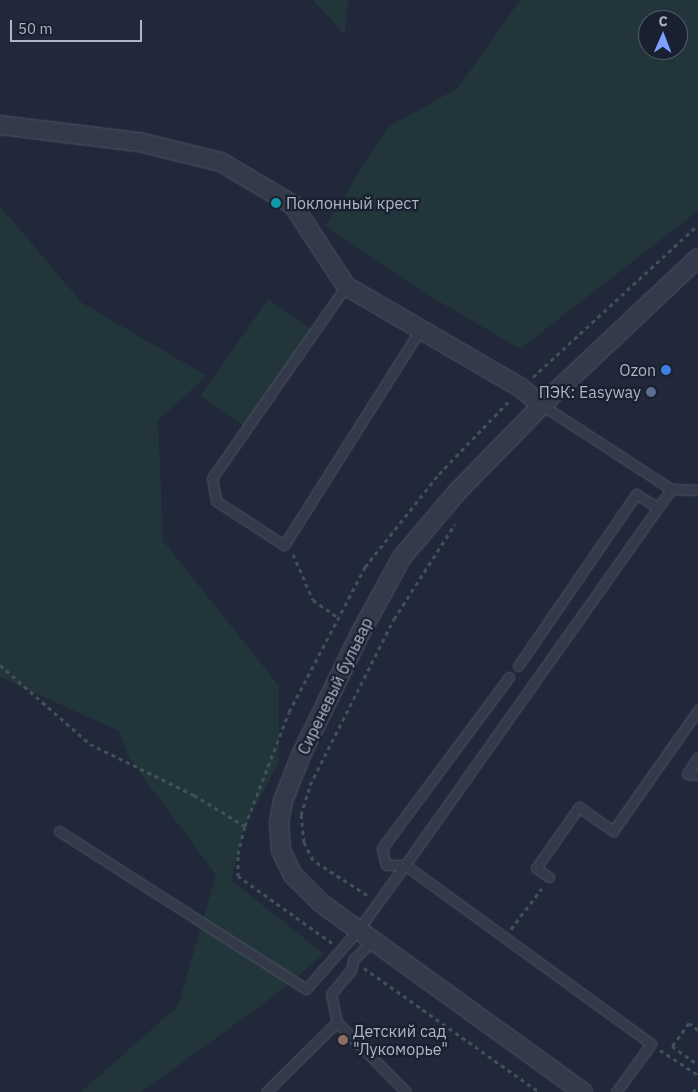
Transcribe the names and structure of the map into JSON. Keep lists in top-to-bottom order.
{
  "streets": {
    "street": ["Сиреневый бульвар"]
  },
  "places": [
    "Поклонный крест",
    "Ozon",
    "ПЭК: Easyway",
    "Детский сад \"Лукоморье\""
  ],
  "scale_bar": "50 m",
  "north": "top"
}
